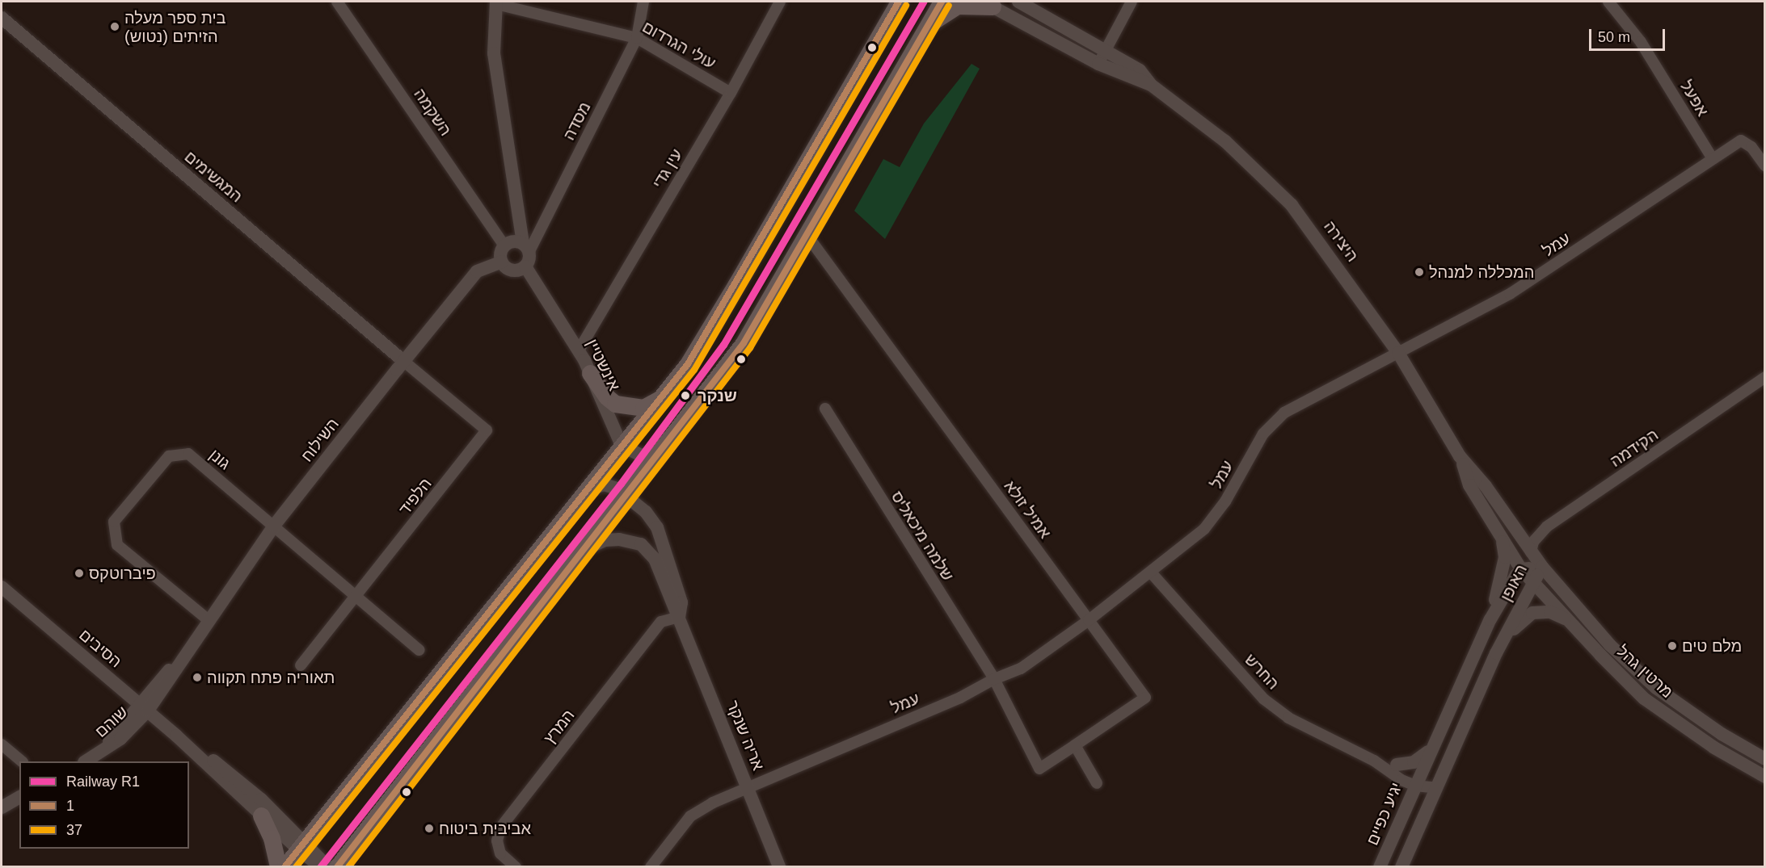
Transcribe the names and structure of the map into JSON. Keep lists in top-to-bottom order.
{
  "streets": {
    "street": [
      "עולי הגרדום",
      "אפעל",
      "השקמה",
      "מסדה",
      "עין גדי",
      "המגשימים",
      "היצירה",
      "עמל",
      "אינשטיין",
      "השילוח",
      "הקידמה",
      "גונן",
      "הלפיד",
      "אמיל זולא",
      "שלמה מיכאליס",
      "האופן",
      "הסיבים",
      "החרש",
      "מרטין גהל",
      "שוהם",
      "המרץ",
      "אריה שנקר",
      "יגיע כפיים"
    ]
  },
  "crossings": [
    ["עולי הגרדום", "מסדה"],
    ["עולי הגרדום", "עין גדי"],
    ["אפעל", "עמל"],
    ["מסדה", "אינשטיין"],
    ["מסדה", "השילוח"],
    ["עין גדי", "אינשטיין"],
    ["המגשימים", "השילוח"],
    ["המגשימים", "הלפיד"],
    ["היצירה", "עמל"],
    ["היצירה", "הקידמה"],
    ["היצירה", "האופן"],
    ["היצירה", "מרטין גהל"],
    ["עמל", "אמיל זולא"],
    ["עמל", "שלמה מיכאליס"],
    ["עמל", "החרש"],
    ["עמל", "אריה שנקר"],
    ["אינשטיין", "השילוח"],
    ["השילוח", "גונן"],
    ["השילוח", "הלפיד"],
    ["השילוח", "הסיבים"],
    ["השילוח", "שוהם"],
    ["גונן", "הלפיד"],
    ["אמיל זולא", "שלמה מיכאליס"],
    ["האופן", "החרש"],
    ["האופן", "מרטין גהל"],
    ["האופן", "יגיע כפיים"],
    ["הסיבים", "שוהם"],
    ["החרש", "יגיע כפיים"],
    ["המרץ", "אריה שנקר"]
  ],
  "places": [
    "בית ספר מעלה הזיתים (נטוש)",
    "המכללה למנהל",
    "שנקר",
    "פיברוטקס",
    "מלם טים",
    "תאוריה פתח תקווה",
    "אביבית ביטוח"
  ],
  "lines": ["rail line R1", "transit line 1", "transit line 37"],
  "legend": ["Railway R1", "1", "37"],
  "scale_bar": "50 m"
}
